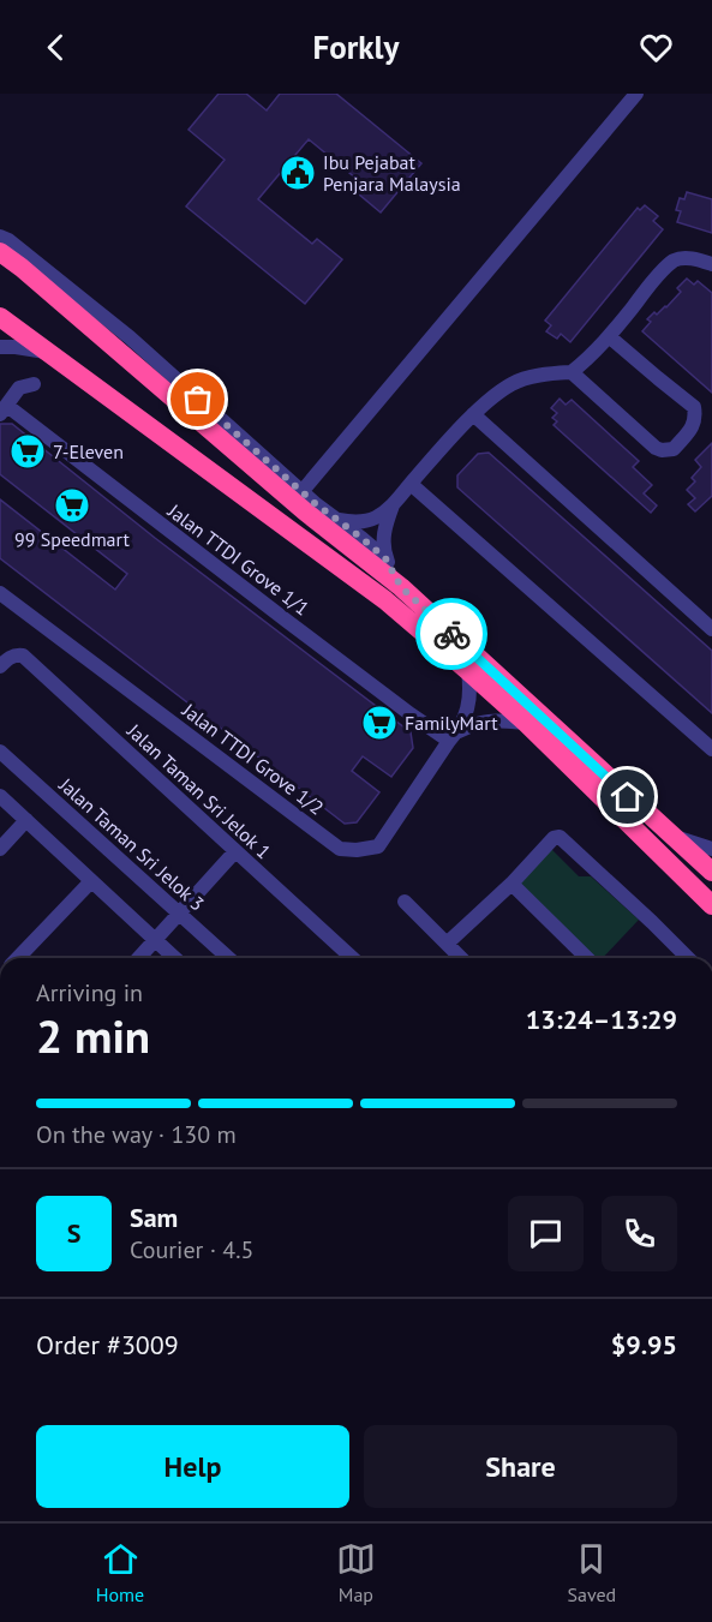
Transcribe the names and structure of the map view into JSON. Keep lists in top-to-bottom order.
{
  "streets": {
    "street": [
      "Jalan TTDI Grove 1/1",
      "Jalan TTDI Grove 1/2",
      "Jalan Taman Sri Jelok 1",
      "Jalan Taman Sri Jelok 3"
    ]
  },
  "crossings": [
    ["Jalan TTDI Grove 1/1", "Jalan TTDI Grove 1/2"]
  ],
  "places": {
    "public building": ["Ibu Pejabat Penjara Malaysia"],
    "supermarket": ["7-Eleven", "99 Speedmart", "FamilyMart"]
  },
  "page": {
    "header": "Forkly",
    "heading": ["2 min", "Arriving in", "13:24–13:29"],
    "panel": [
      "Sam",
      "Courier · 4.5",
      "Order #3009",
      "$9.95"
    ],
    "bar": "On the way · 130 m",
    "round": "S",
    "buttons": ["Help", "Share"],
    "tabs": ["Home", "Map", "Saved"]
  }
}
